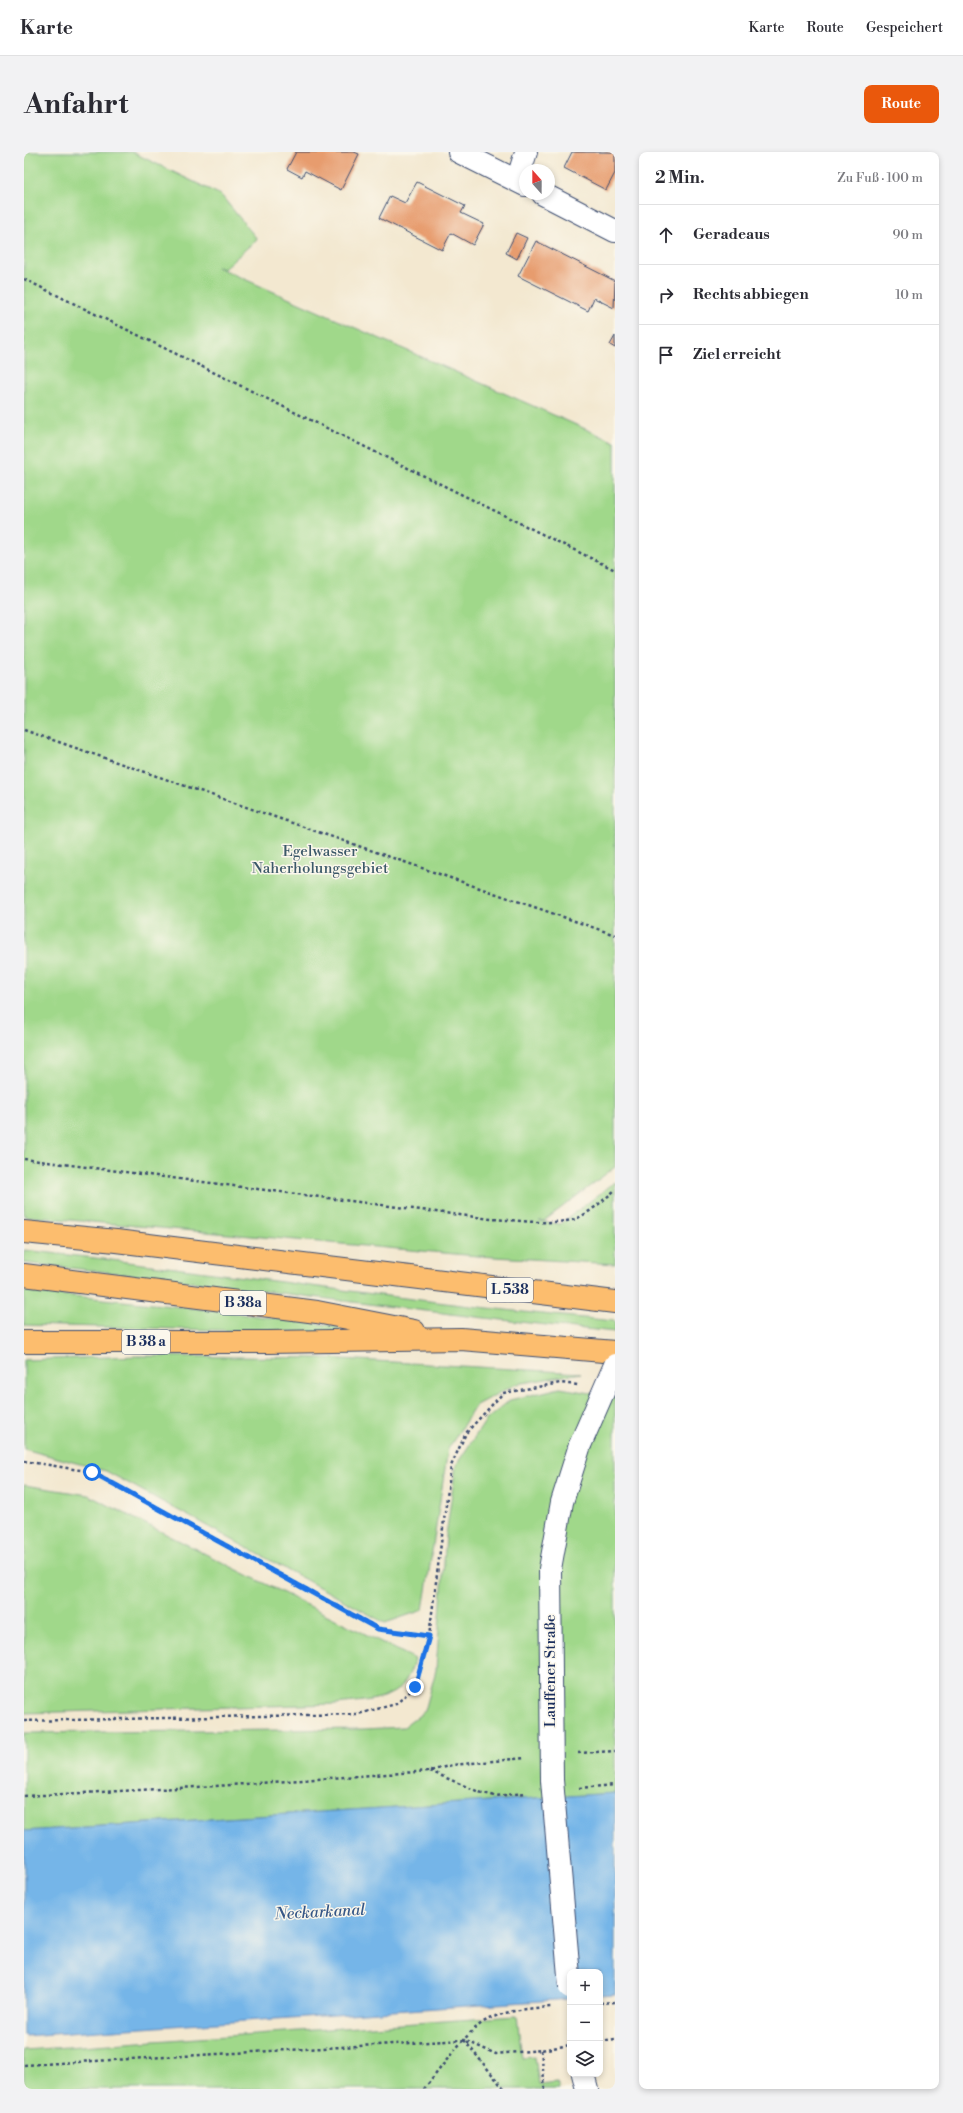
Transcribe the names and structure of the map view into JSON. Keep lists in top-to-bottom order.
{
  "streets": {
    "highway": ["L 538", "B 38a", "B 38 a"],
    "street": ["Lauffener Straße"]
  },
  "crossings": [
    ["B 38a", "B 38 a"]
  ],
  "water": ["Neckarkanal"],
  "parks": ["Egelwasser Naherholungsgebiet"],
  "north": "top",
  "page": {
    "header": "Karte",
    "nav": ["Karte", "Route", "Gespeichert"],
    "buttons": "Route",
    "title": "Anfahrt",
    "heading": ["2 Min.", "Zu Fuß · 100 m"],
    "list": [
      ["Geradeaus", "90 m"],
      ["Rechts abbiegen", "10 m"],
      "Ziel erreicht"
    ],
    "map_buttons": ["+", "−"]
  }
}
